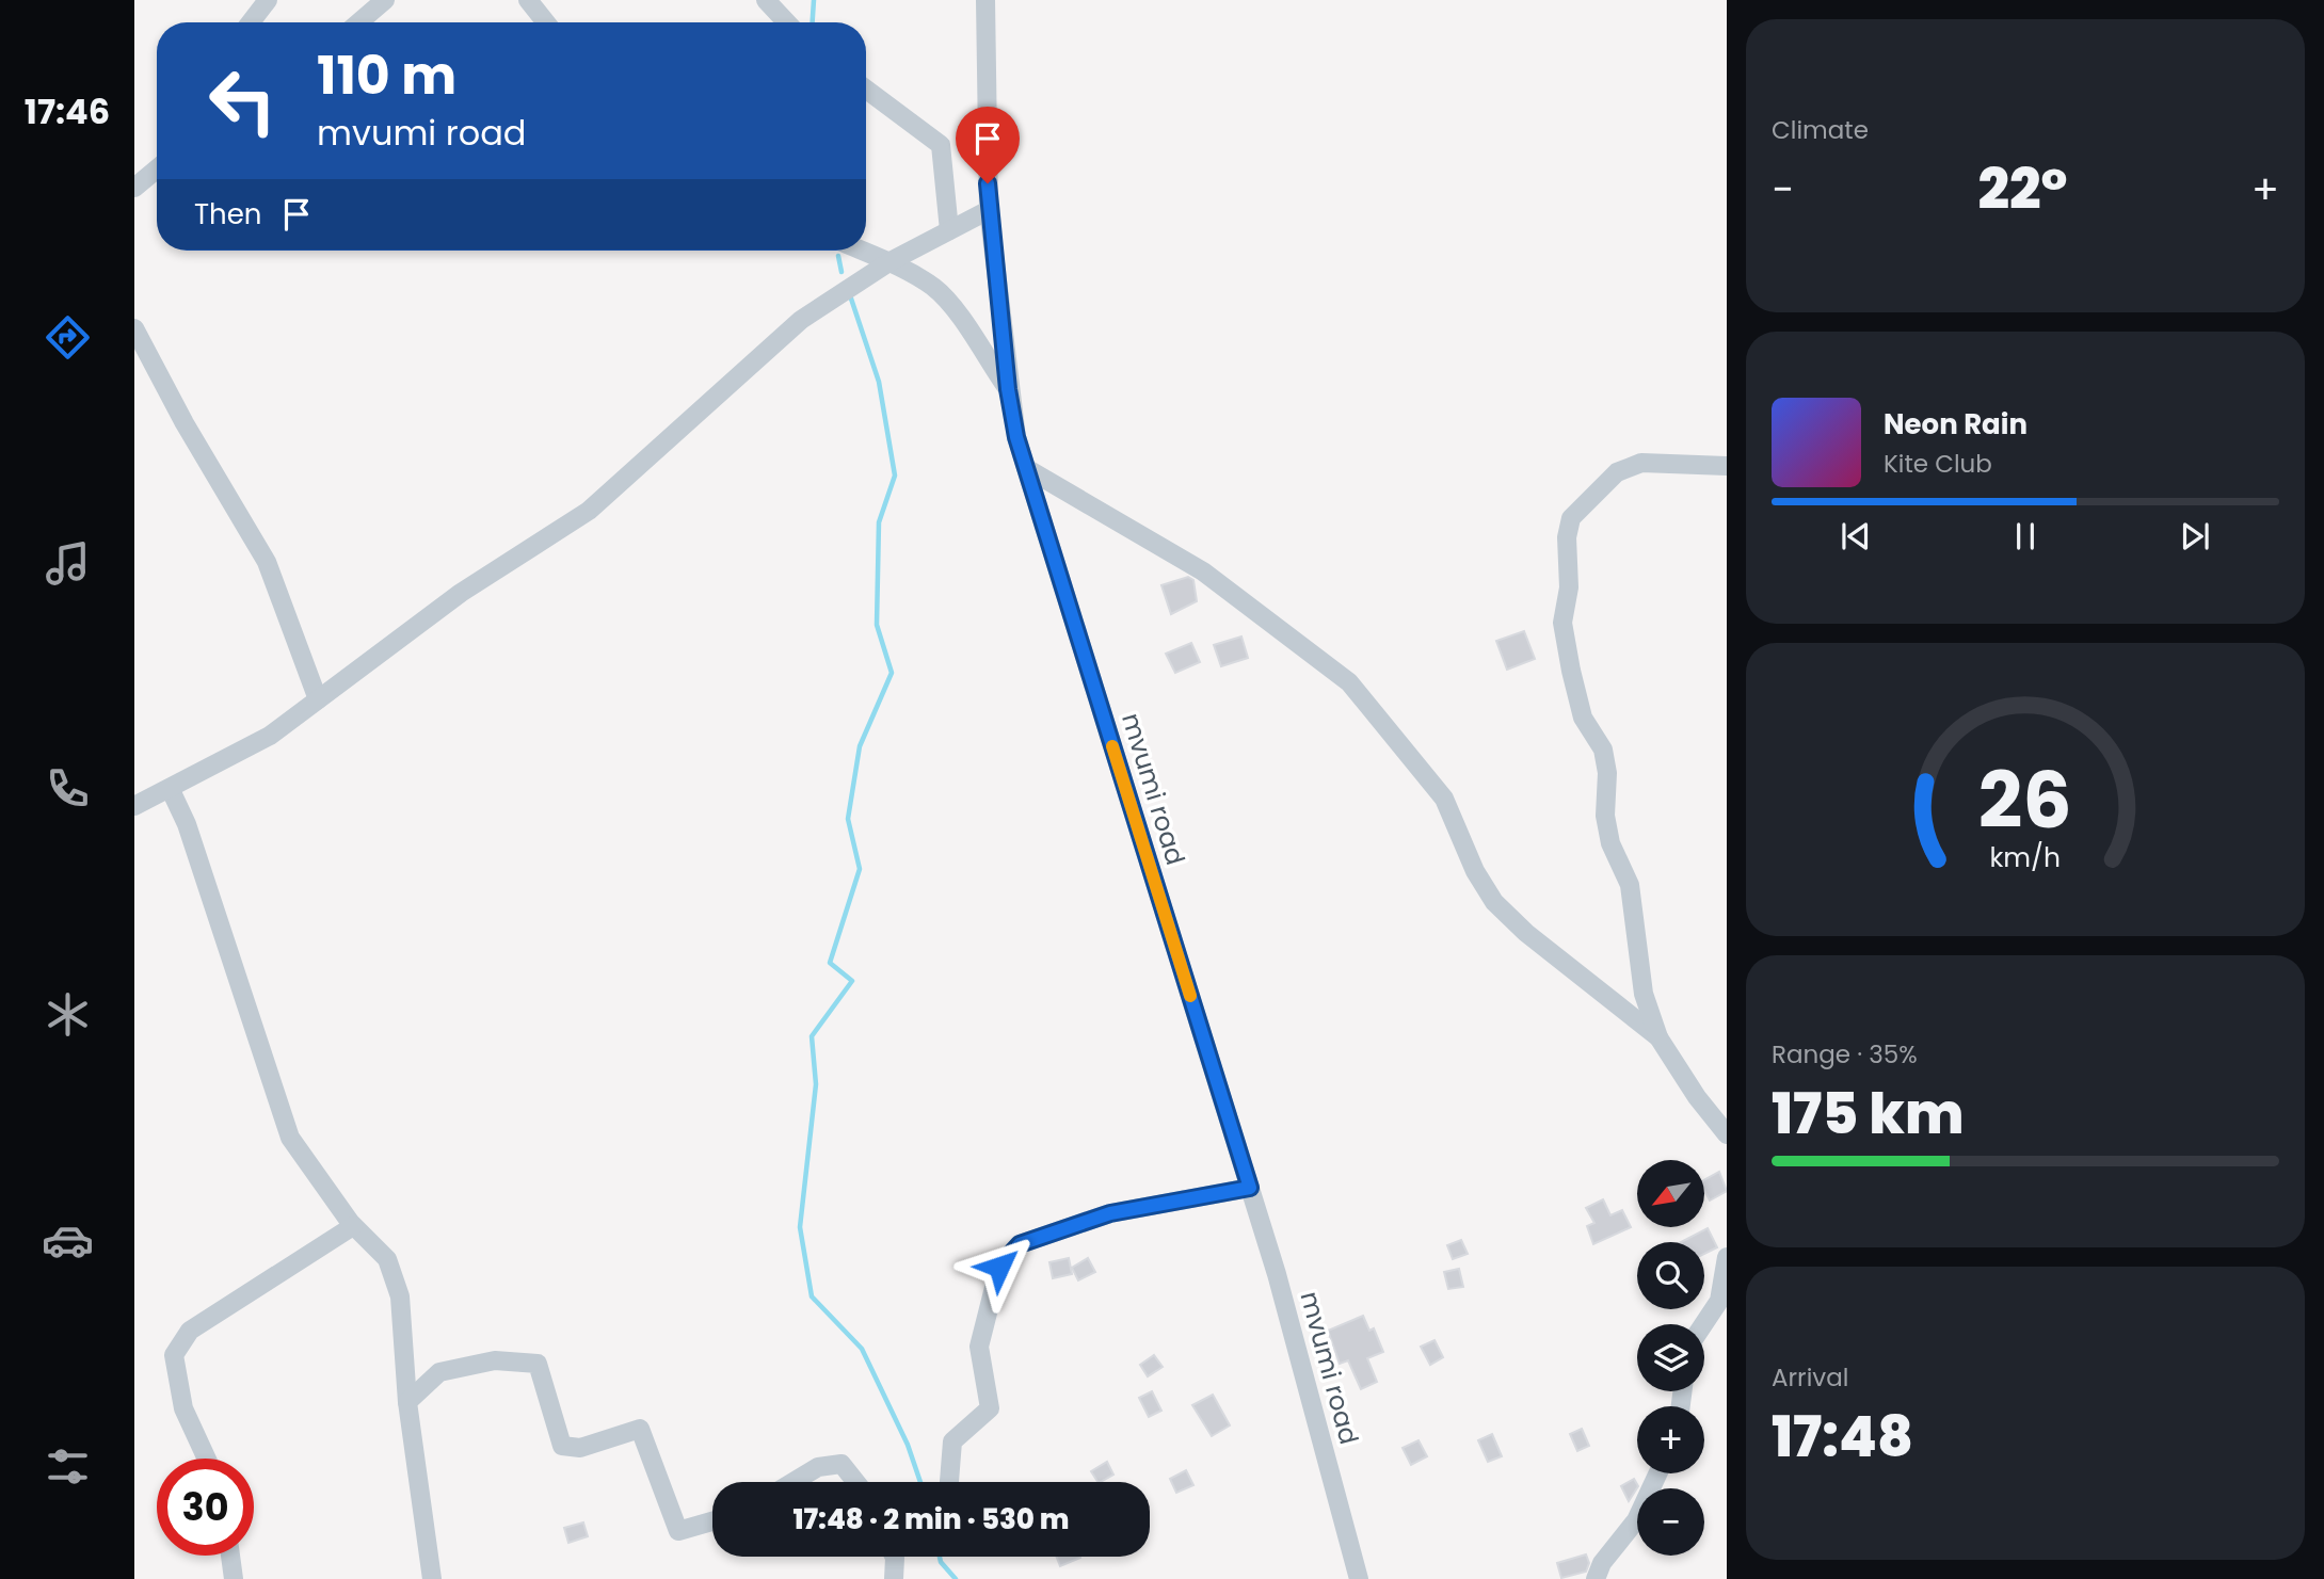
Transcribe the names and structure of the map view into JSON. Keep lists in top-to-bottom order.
{
  "streets": {
    "street": ["mvumi road"]
  },
  "north": "bottom left",
  "page": {
    "tabs": "17:46",
    "tile": [
      "Climate",
      ["Range · 35%", "175 km"],
      ["Arrival", "17:48"]
    ],
    "turn": ["110 m", "mvumi road"],
    "heat": ["−", "22°", "+"],
    "then": "Then",
    "song": ["Neon Rain", "Kite Club"],
    "map_buttons": ["+", "−"],
    "limit": "30",
    "trip": "17:48 · 2 min · 530 m",
    "gauge": ["26", "km/h"]
  }
}
